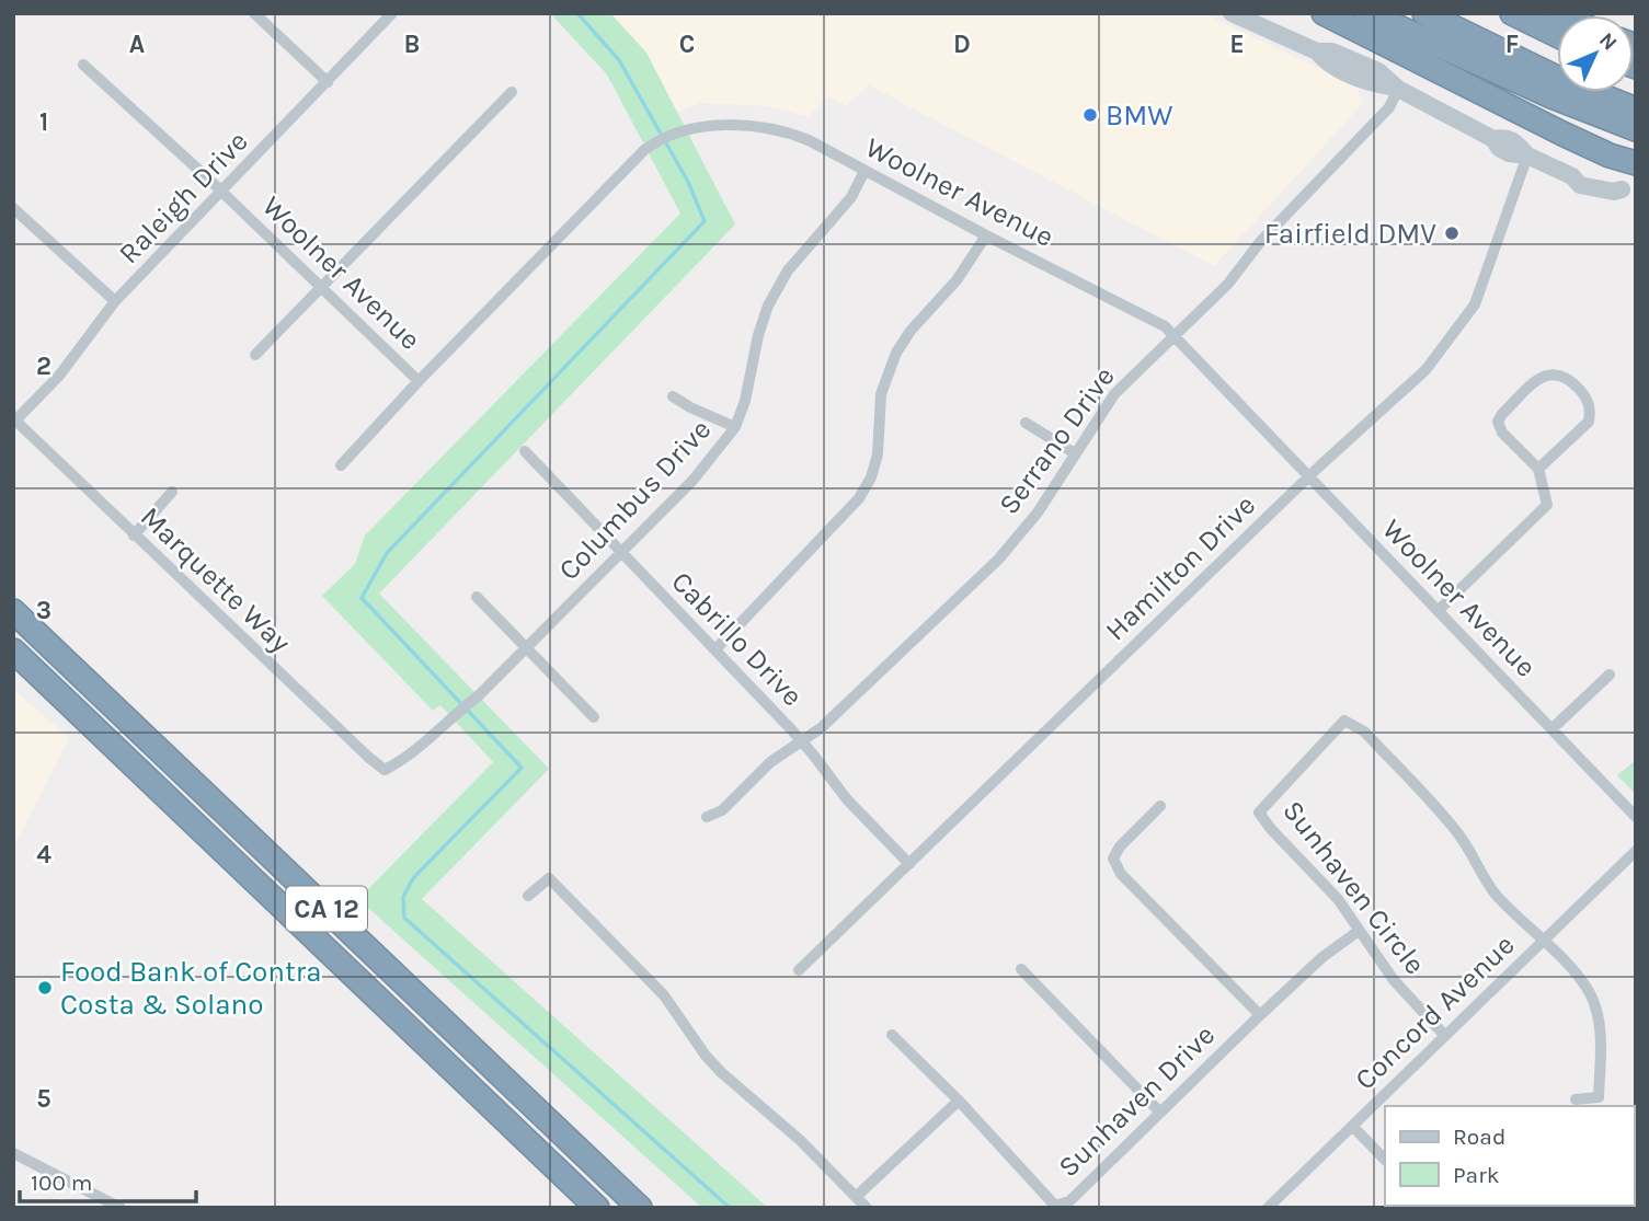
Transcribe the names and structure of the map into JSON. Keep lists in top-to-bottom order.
{
  "streets": {
    "highway": ["CA 12"],
    "street": [
      "Woolner Avenue",
      "Raleigh Drive",
      "Serrano Drive",
      "Columbus Drive",
      "Hamilton Drive",
      "Marquette Way",
      "Cabrillo Drive",
      "Sunhaven Circle",
      "Concord Avenue",
      "Sunhaven Drive"
    ]
  },
  "crossings": [
    ["Woolner Avenue", "Raleigh Drive"],
    ["Woolner Avenue", "Serrano Drive"],
    ["Woolner Avenue", "Columbus Drive"],
    ["Woolner Avenue", "Hamilton Drive"],
    ["Raleigh Drive", "Marquette Way"],
    ["Serrano Drive", "Cabrillo Drive"],
    ["Columbus Drive", "Marquette Way"],
    ["Columbus Drive", "Cabrillo Drive"],
    ["Hamilton Drive", "Cabrillo Drive"],
    ["Sunhaven Circle", "Concord Avenue"],
    ["Sunhaven Circle", "Sunhaven Drive"]
  ],
  "places": ["BMW", "Fairfield DMV", "Food Bank of Contra Costa & Solano"],
  "legend": ["Road", "Park"],
  "scale_bar": "100 m",
  "north": "top right",
  "grid": {
    "columns": [
      "A",
      "B",
      "C",
      "D",
      "E",
      "F"
    ],
    "rows": [
      "1",
      "2",
      "3",
      "4",
      "5"
    ]
  }
}
